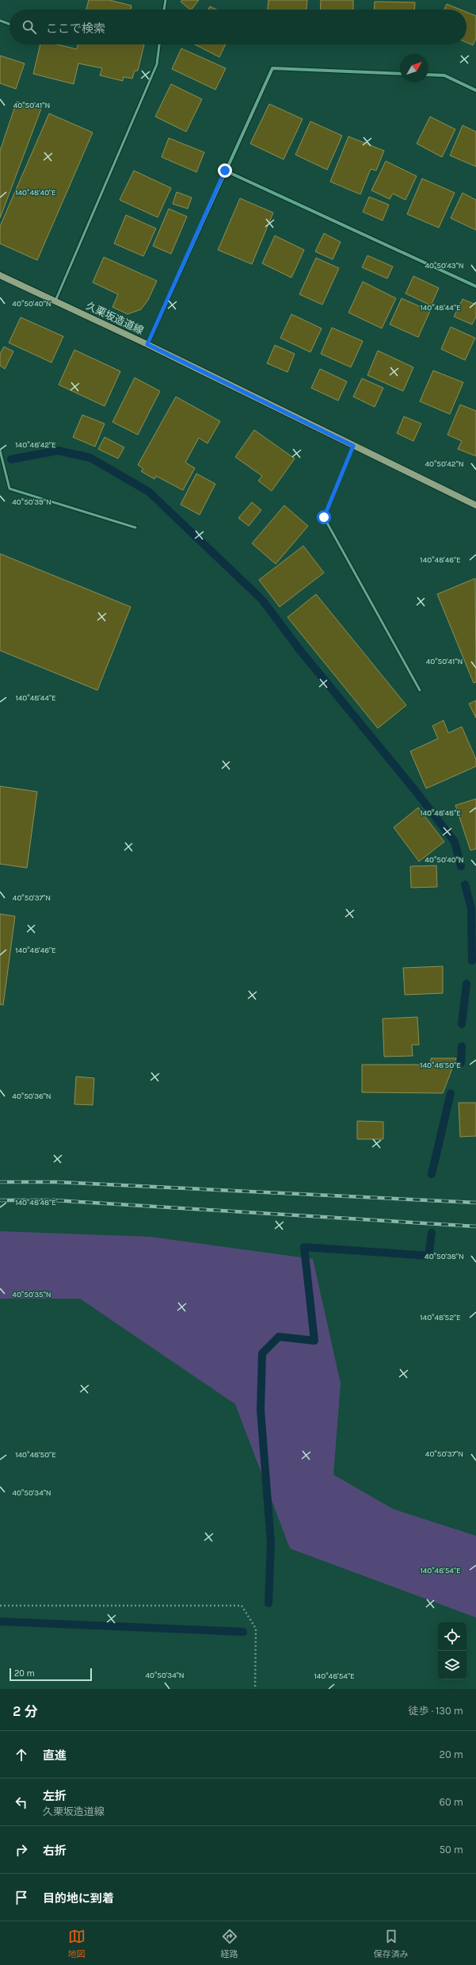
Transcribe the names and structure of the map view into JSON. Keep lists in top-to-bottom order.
{
  "streets": {
    "main road": ["久栗坂造道線"]
  },
  "scale_bar": "20 m",
  "north": "top right",
  "page": {
    "search": "ここで検索",
    "scale": "20 m",
    "heading": ["2 分", "徒歩 · 130 m"],
    "list": [
      ["直進", "20 m"],
      ["左折", "久栗坂造道線", "60 m"],
      ["右折", "50 m"],
      "目的地に到着"
    ],
    "nav": ["地図", "経路", "保存済み"]
  },
  "coordinates": [
    "40°50'41\"N",
    "140°48'40\"E",
    "40°50'43\"N",
    "40°50'40\"N",
    "140°48'44\"E",
    "140°48'42\"E",
    "40°50'42\"N",
    "40°50'39\"N",
    "140°48'46\"E",
    "140°48'48\"E",
    "40°50'37\"N",
    "140°48'50\"E",
    "40°50'36\"N",
    "40°50'38\"N",
    "40°50'35\"N",
    "140°48'52\"E",
    "40°50'34\"N",
    "140°48'54\"E"
  ]
}
